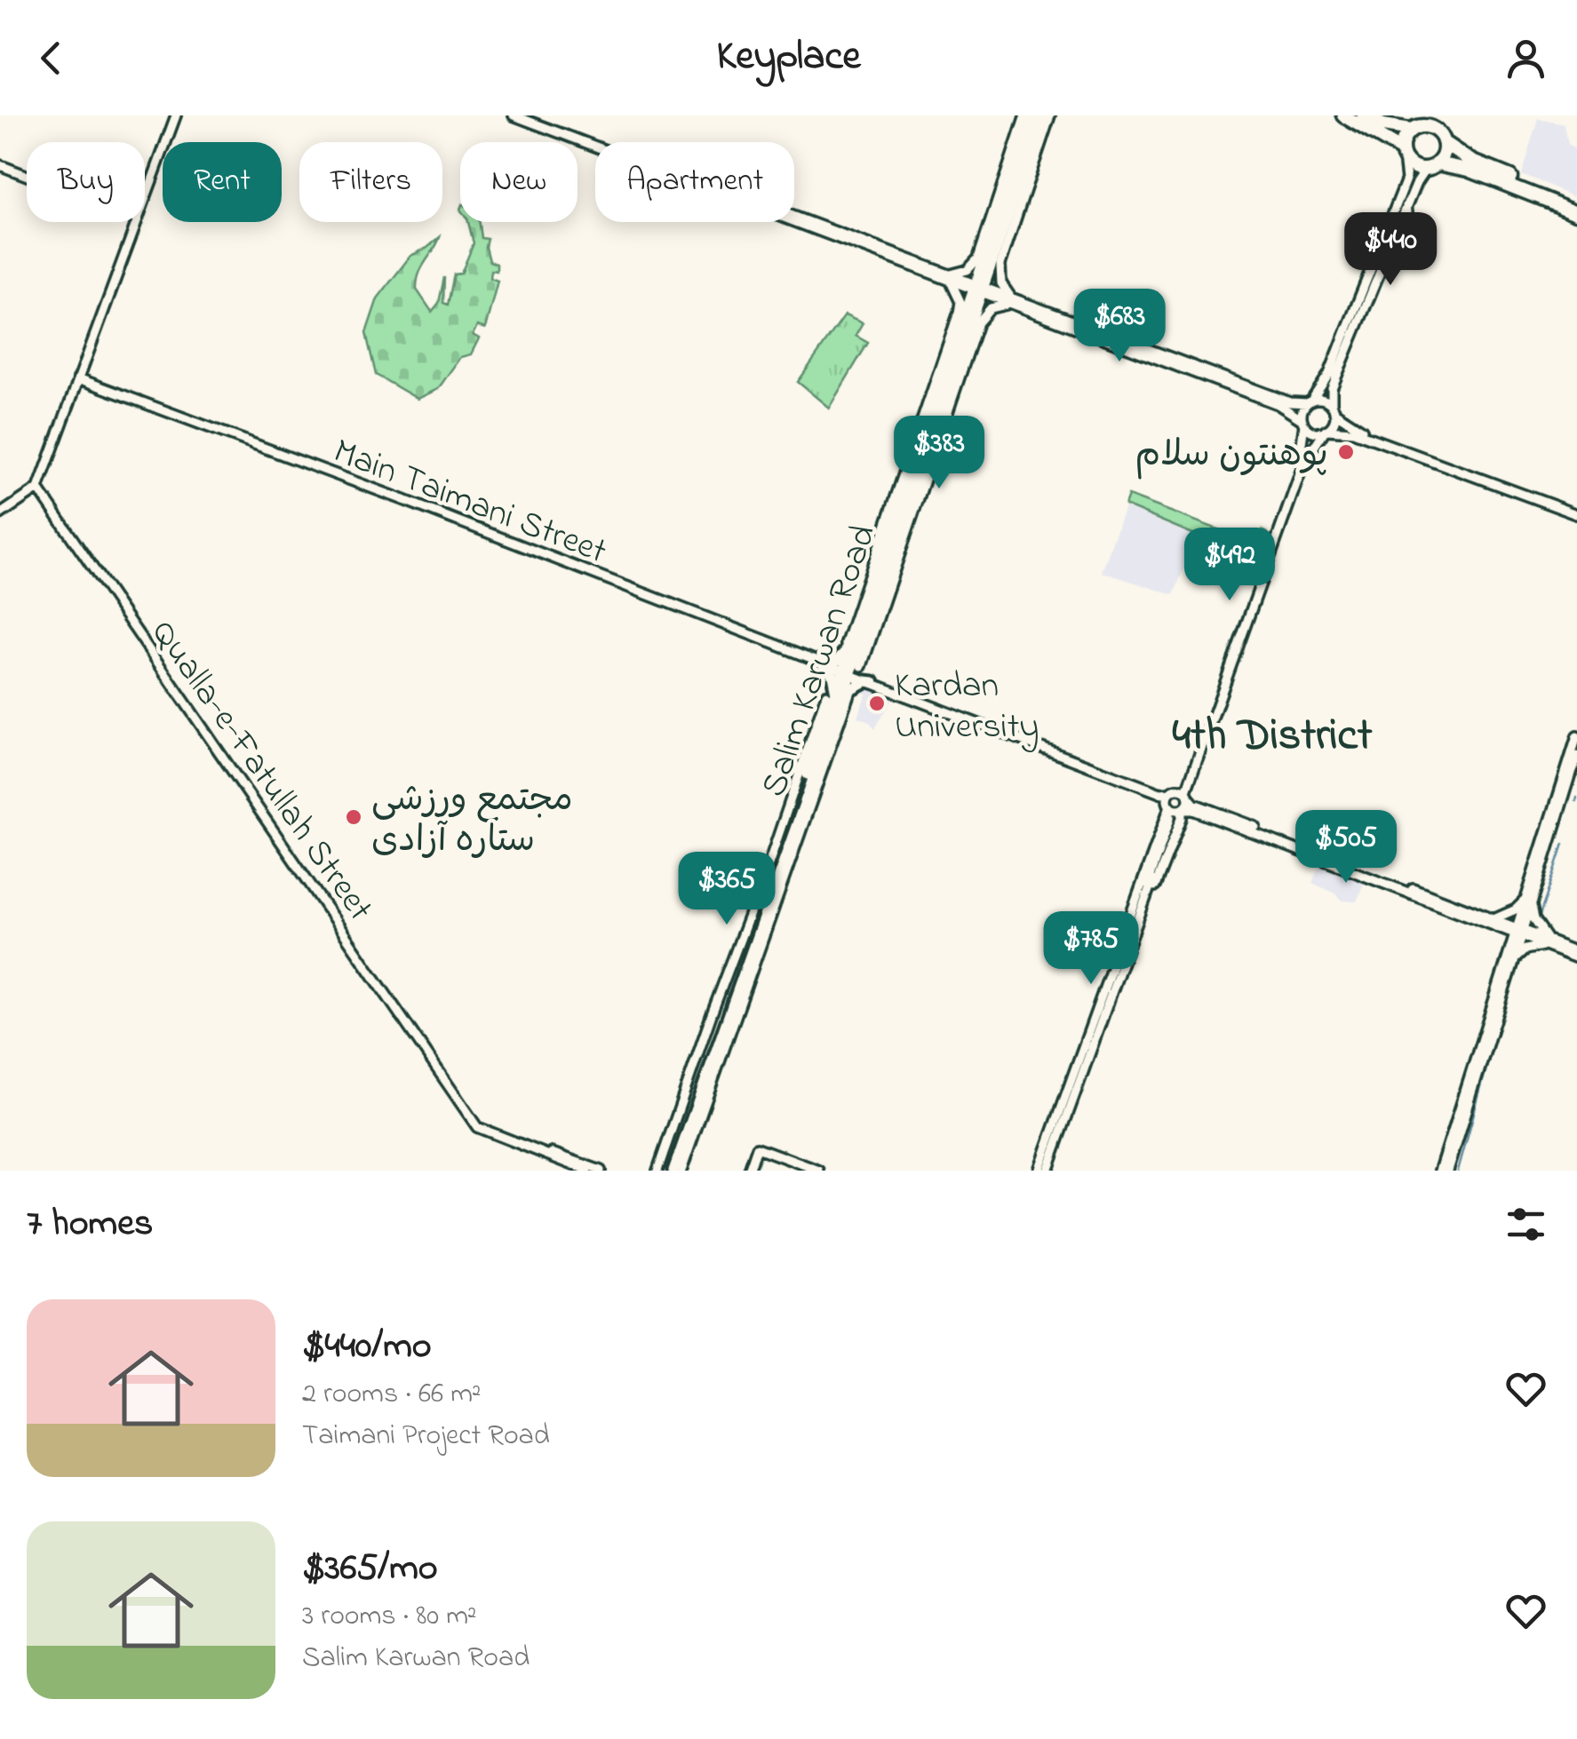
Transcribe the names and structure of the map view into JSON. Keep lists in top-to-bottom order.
{
  "streets": {
    "main road": ["Main Taimani Street", "Salim Karwan Road", "Qualla-e-Fatullah Street"]
  },
  "crossings": [
    ["Main Taimani Street", "Salim Karwan Road"]
  ],
  "districts": ["4th District"],
  "places": ["پوهنتون سلام", "Kardan University", "مجتمع ورزشی ستاره آزادی"],
  "page": {
    "header": "Keyplace",
    "chip": [
      "Buy",
      "Rent",
      "Filters",
      "New",
      "Apartment"
    ],
    "price": [
      "$440",
      "$683",
      "$383",
      "$492",
      "$505",
      "$365",
      "$785"
    ],
    "heading": "7 homes",
    "list": [
      {
        "name": "$440/mo",
        "note": "2 rooms · 66 m² · Taimani Project Road"
      },
      {
        "name": "$365/mo",
        "note": "3 rooms · 80 m² · Salim Karwan Road"
      }
    ]
  }
}
